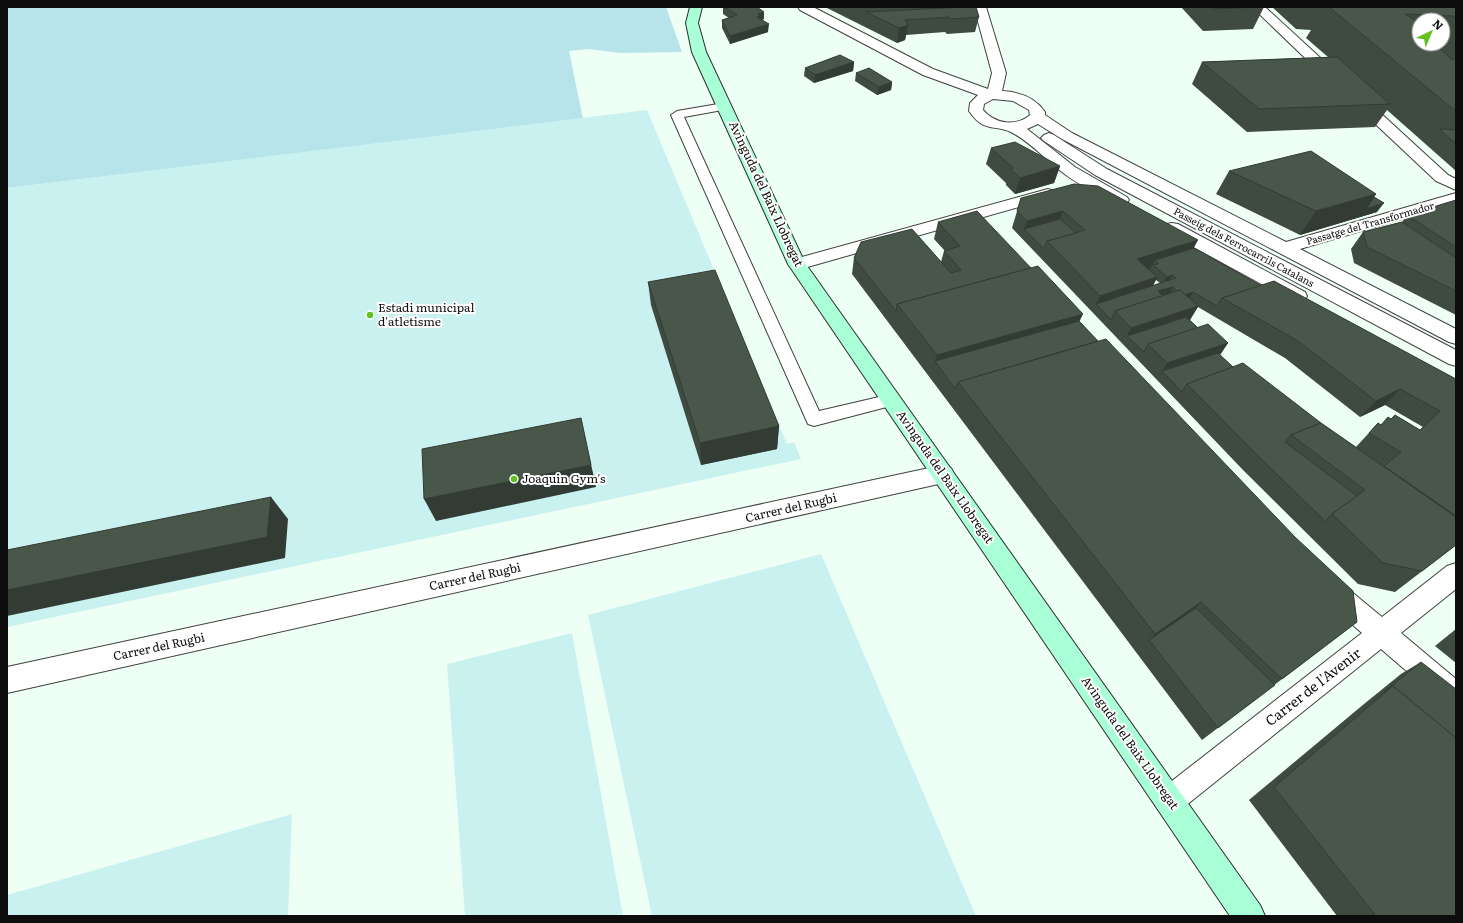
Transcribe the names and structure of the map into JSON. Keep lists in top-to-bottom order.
{
  "streets": {
    "main road": ["Avinguda del Baix Llobregat"],
    "street": [
      "Passatge del Transformador",
      "Passeig dels Ferrocarrils Catalans",
      "Carrer del Rugbi",
      "Carrer de l'Avenir"
    ]
  },
  "crossings": [
    ["Avinguda del Baix Llobregat", "Carrer del Rugbi"],
    ["Avinguda del Baix Llobregat", "Carrer de l'Avenir"],
    ["Passatge del Transformador", "Passeig dels Ferrocarrils Catalans"]
  ],
  "places": ["Estadi municipal d'atletisme", "Joaquin Gym's"],
  "north": "top right"
}
